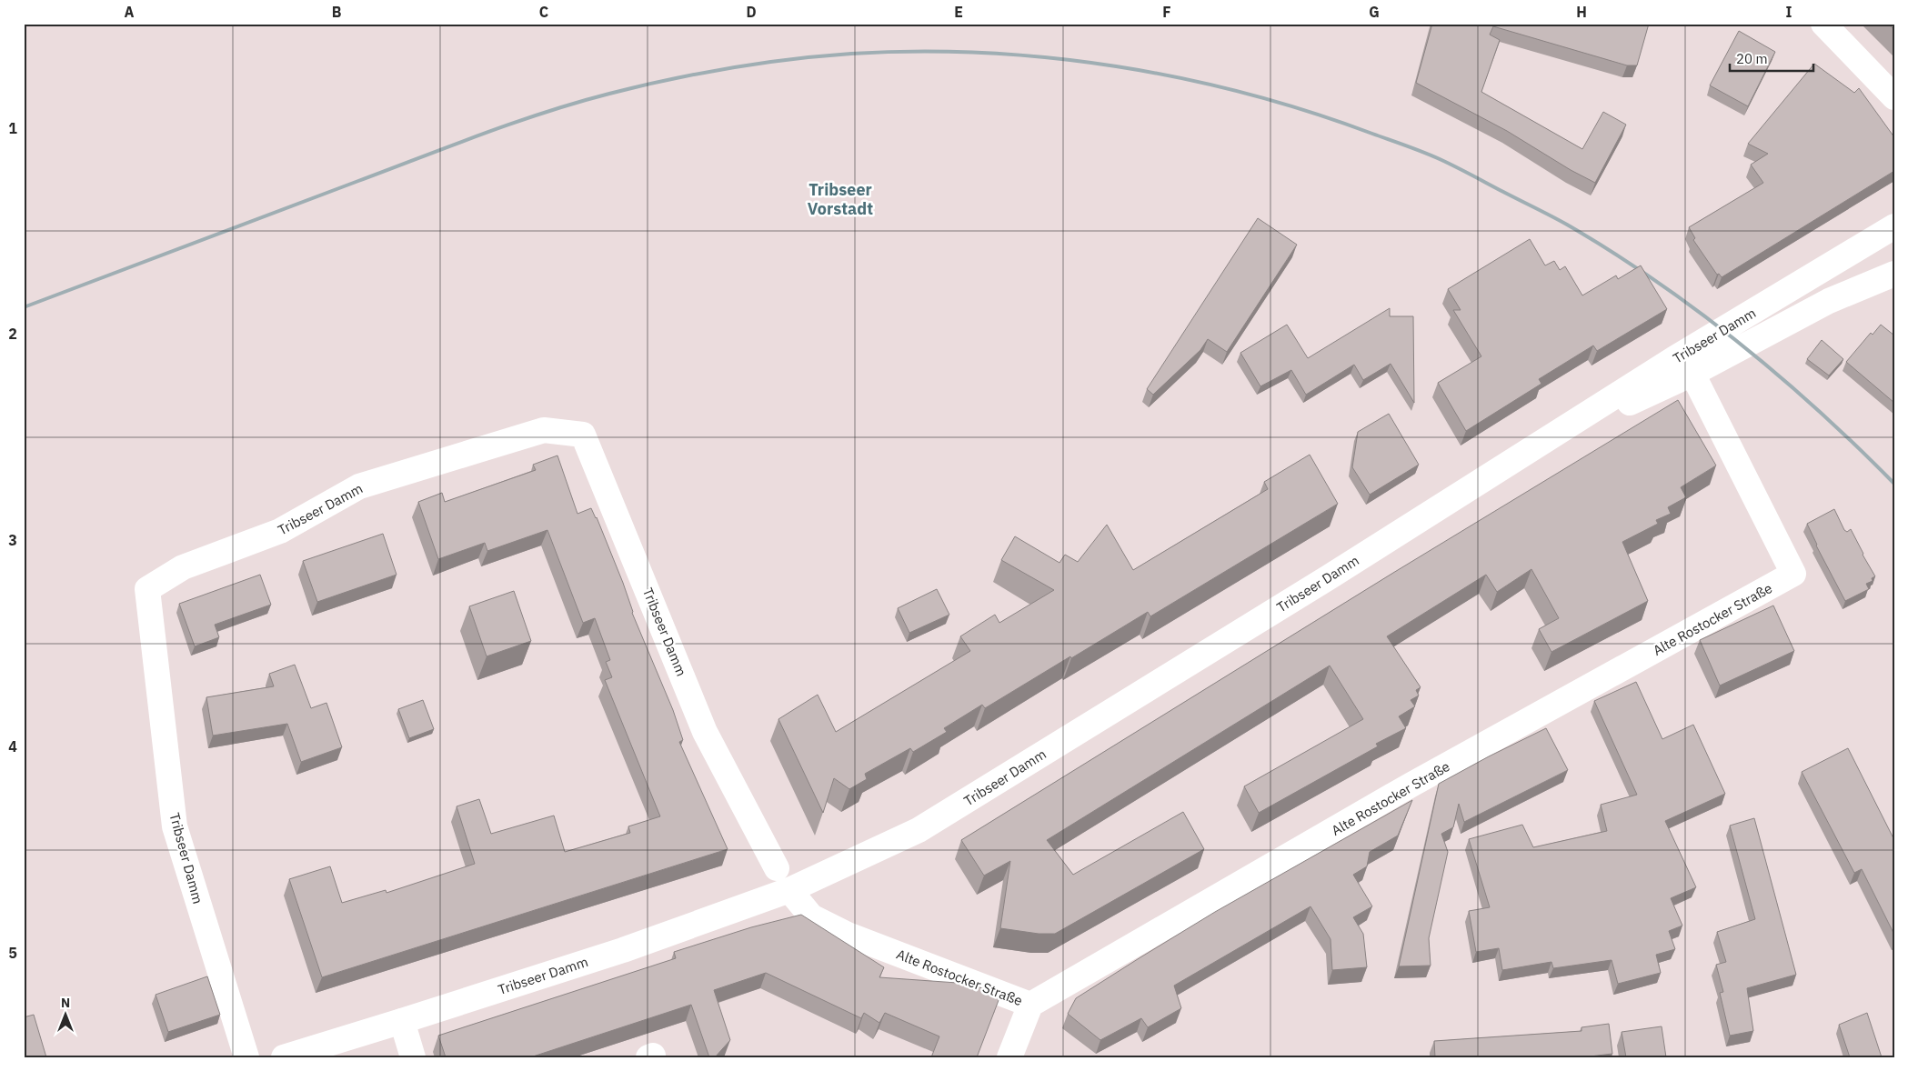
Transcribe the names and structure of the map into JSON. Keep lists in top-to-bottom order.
{
  "streets": {
    "street": ["Tribseer Damm", "Alte Rostocker Straße"]
  },
  "crossings": [
    ["Tribseer Damm", "Alte Rostocker Straße"]
  ],
  "districts": ["Tribseer Vorstadt"],
  "scale_bar": "20 m",
  "north": "top",
  "grid": {
    "columns": [
      "A",
      "B",
      "C",
      "D",
      "E",
      "F",
      "G",
      "H",
      "I"
    ],
    "rows": [
      "1",
      "2",
      "3",
      "4",
      "5"
    ]
  }
}
